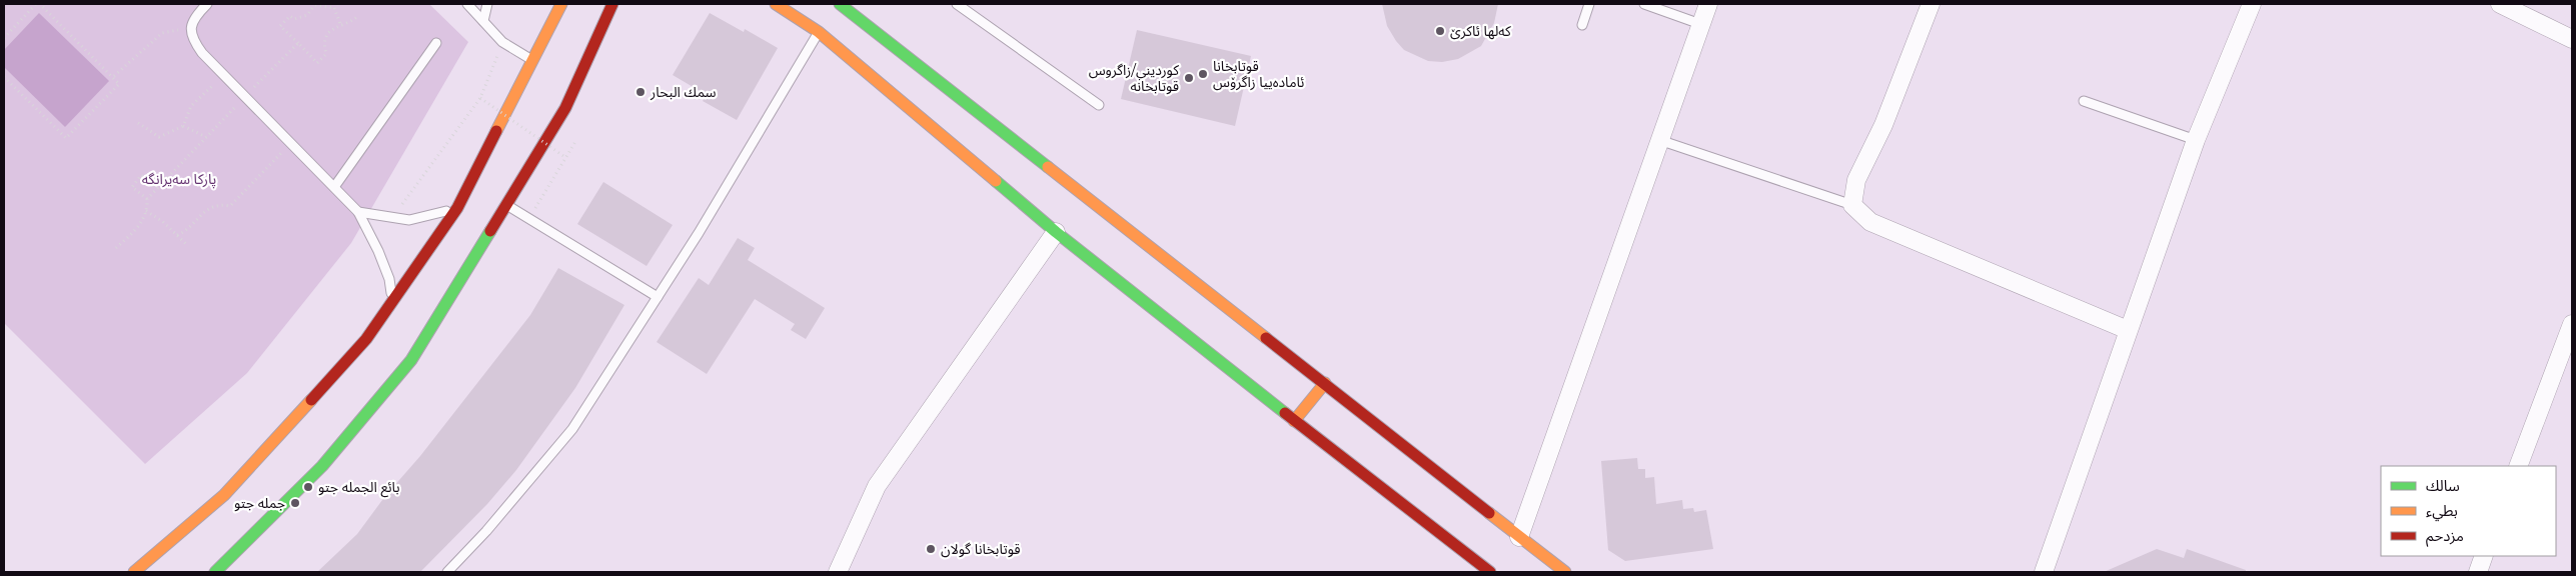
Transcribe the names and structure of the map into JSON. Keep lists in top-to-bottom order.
{
  "parks": ["پارکا سەیرانگه"],
  "places": [
    "کەلها ئاکرێ",
    "قوتابخانا ئامادەییا زاگرۆس",
    "كورديني/زاگروس قوتابخانه‌",
    "سمك البحار",
    "بائع الجملە جتو",
    "جملە جتو",
    "قوتابخانا گولان"
  ],
  "legend": ["سالك", "بطيء", "مزدحم"]
}
